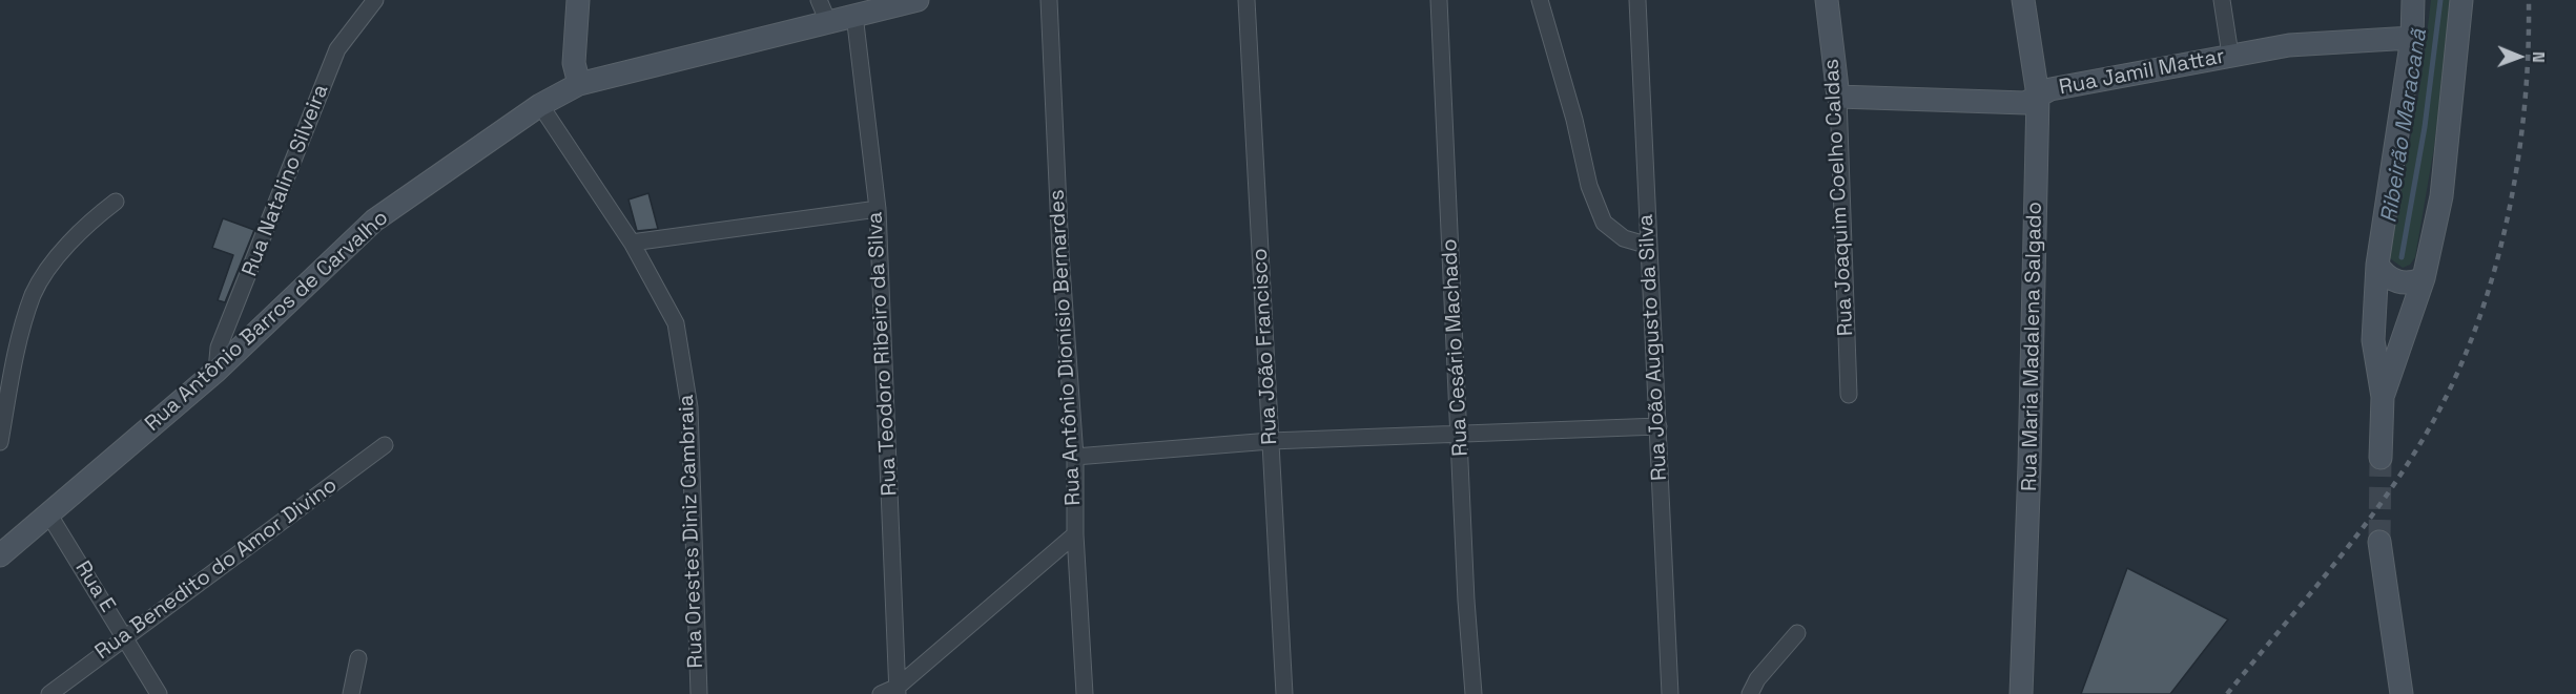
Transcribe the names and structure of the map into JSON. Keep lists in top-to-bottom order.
{
  "streets": {
    "street": [
      "Rua Jamil Mattar",
      "Rua Natalino Silveira",
      "Rua Joaquim Coelho Caldas",
      "Rua Antônio Barros de Carvalho",
      "Rua João Francisco",
      "Rua Maria Madalena Salgado",
      "Rua Antônio Dionísio Bernardes",
      "Rua Cesário Machado",
      "Rua João Augusto da Silva",
      "Rua Teodoro Ribeiro da Silva",
      "Rua Orestes Diniz Cambraia",
      "Rua Benedito do Amor Divino",
      "Rua E"
    ]
  },
  "crossings": [
    ["Rua Jamil Mattar", "Rua Joaquim Coelho Caldas"],
    ["Rua Jamil Mattar", "Rua Maria Madalena Salgado"],
    ["Rua Natalino Silveira", "Rua Antônio Barros de Carvalho"],
    ["Rua Antônio Barros de Carvalho", "Rua Teodoro Ribeiro da Silva"],
    ["Rua Antônio Barros de Carvalho", "Rua Orestes Diniz Cambraia"],
    ["Rua Antônio Barros de Carvalho", "Rua E"],
    ["Rua Benedito do Amor Divino", "Rua E"]
  ],
  "water": ["Ribeirão Maracanã"],
  "north": "right"
}
